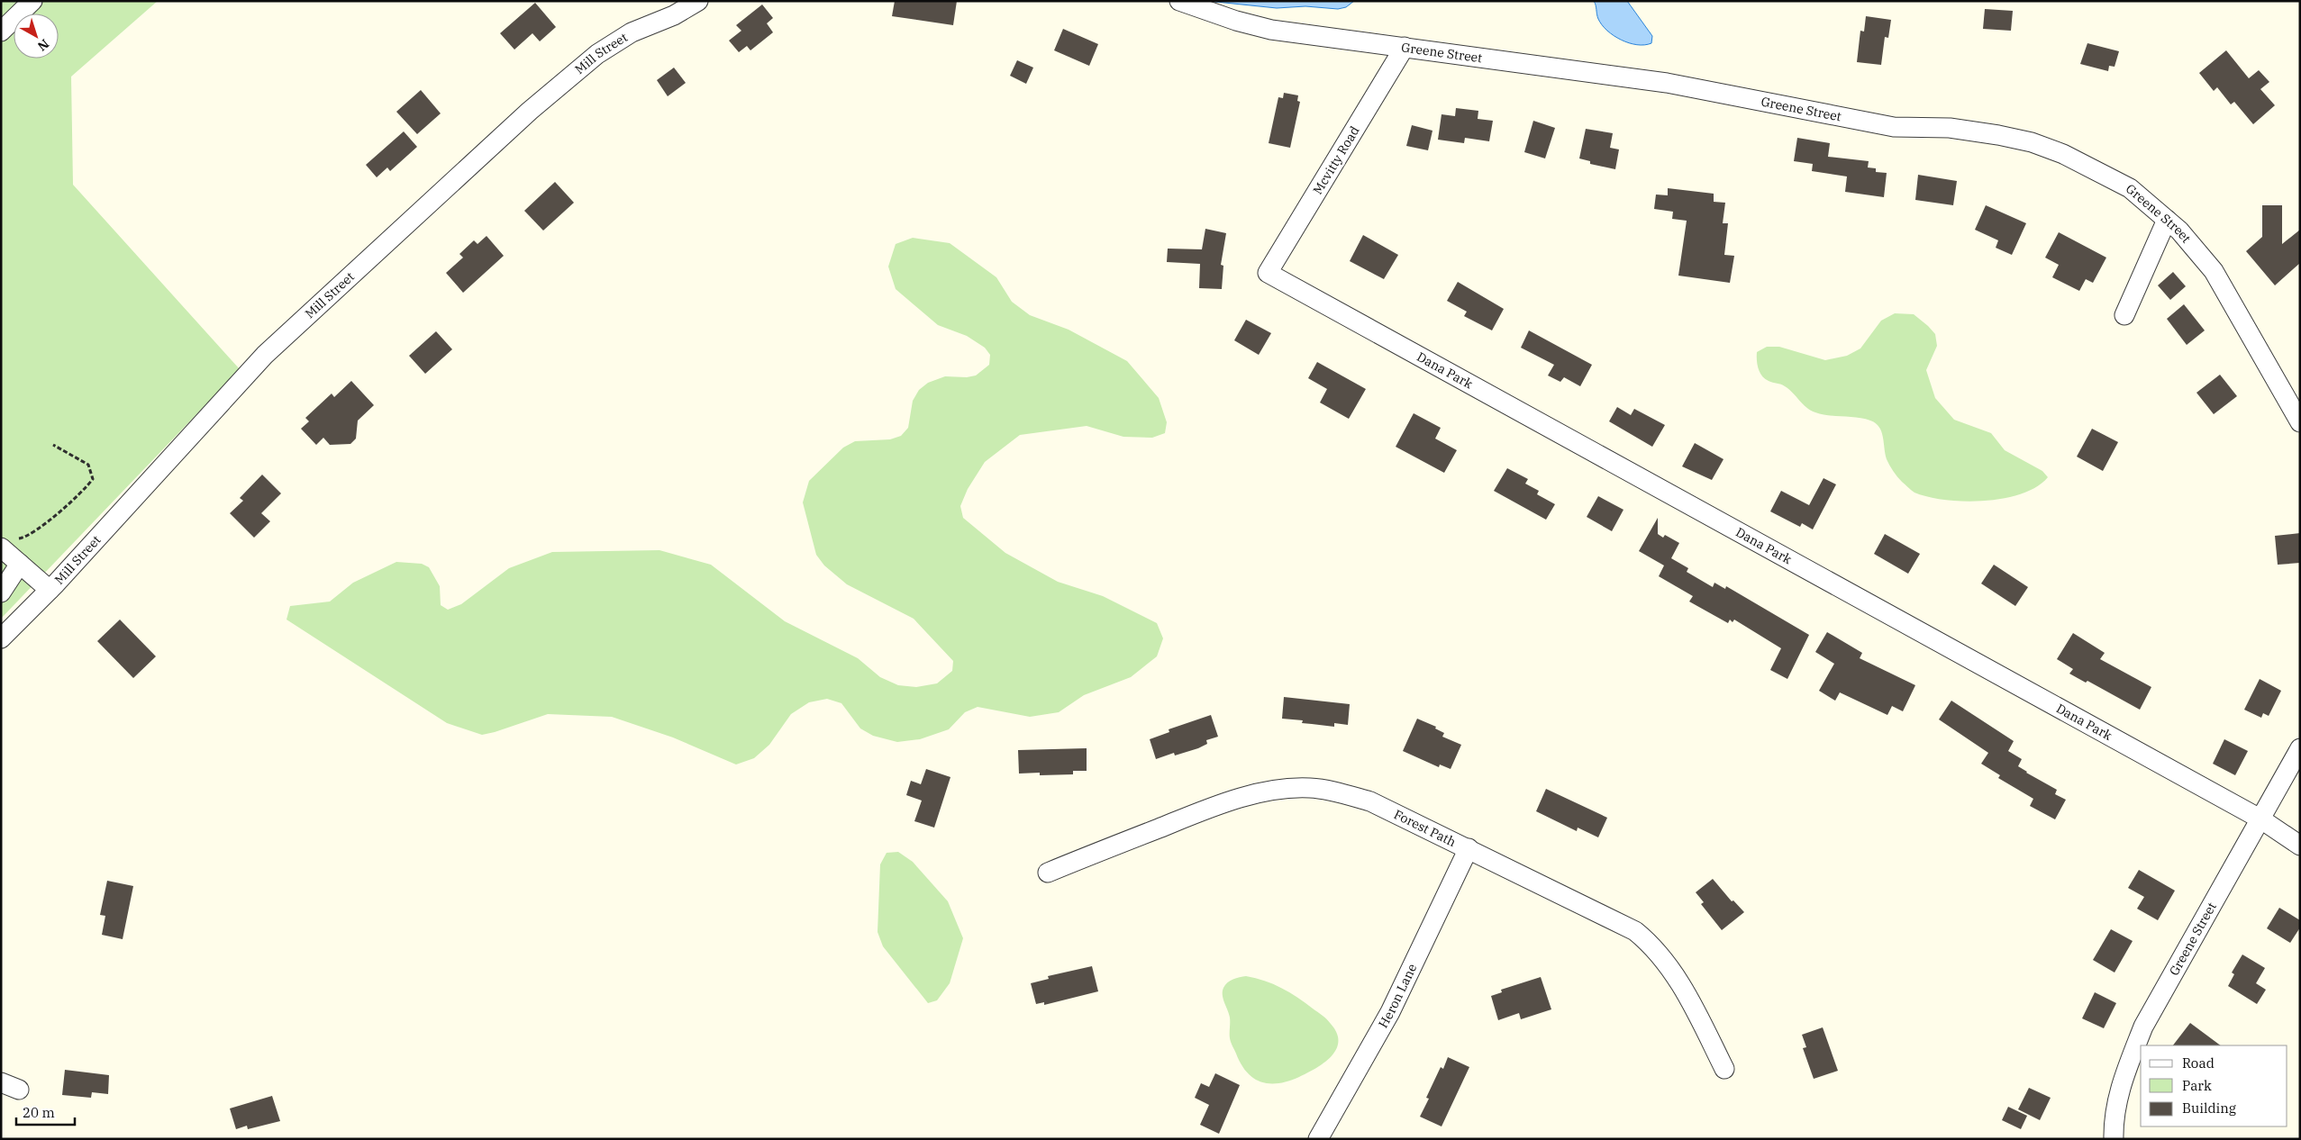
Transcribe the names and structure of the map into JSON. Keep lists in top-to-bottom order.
{
  "streets": {
    "street": [
      "Greene Street",
      "Mill Street",
      "Mcvitty Road",
      "Dana Park",
      "Forest Path",
      "Heron Lane"
    ]
  },
  "crossings": [
    ["Greene Street", "Mcvitty Road"],
    ["Greene Street", "Dana Park"],
    ["Mcvitty Road", "Dana Park"],
    ["Forest Path", "Heron Lane"]
  ],
  "legend": ["Road", "Park", "Building"],
  "scale_bar": "20 m",
  "north": "bottom right"
}
